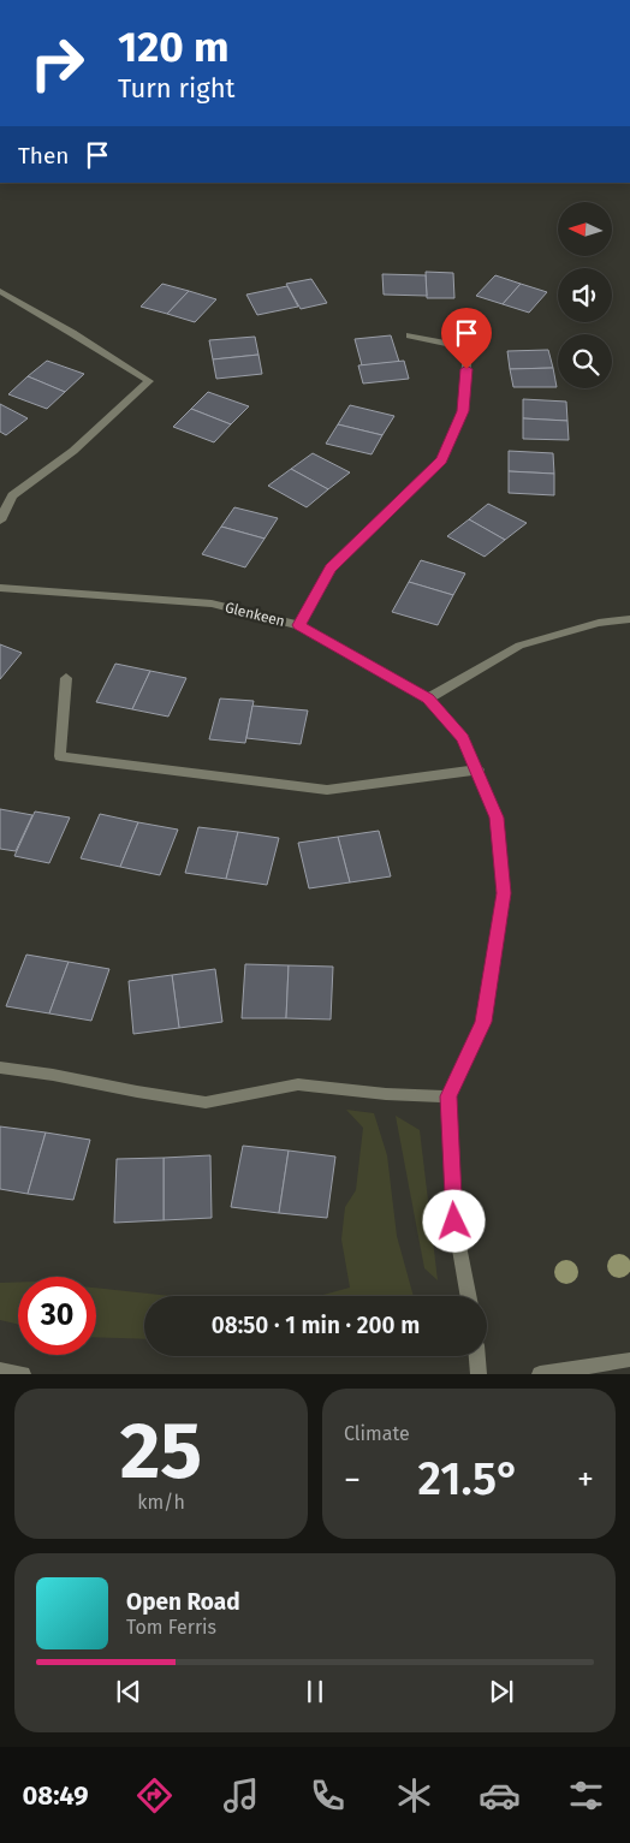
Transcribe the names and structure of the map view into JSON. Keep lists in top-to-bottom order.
{
  "streets": {
    "street": ["Glenkeen"]
  },
  "north": "left",
  "page": {
    "turn": ["120 m", "Turn right"],
    "then": "Then",
    "limit": "30",
    "trip": "08:50 · 1 min · 200 m",
    "tile": [
      ["25", "km/h"],
      "Climate"
    ],
    "heat": ["−", "21.5°", "+"],
    "song": ["Open Road", "Tom Ferris"],
    "tabs": "08:49"
  }
}
